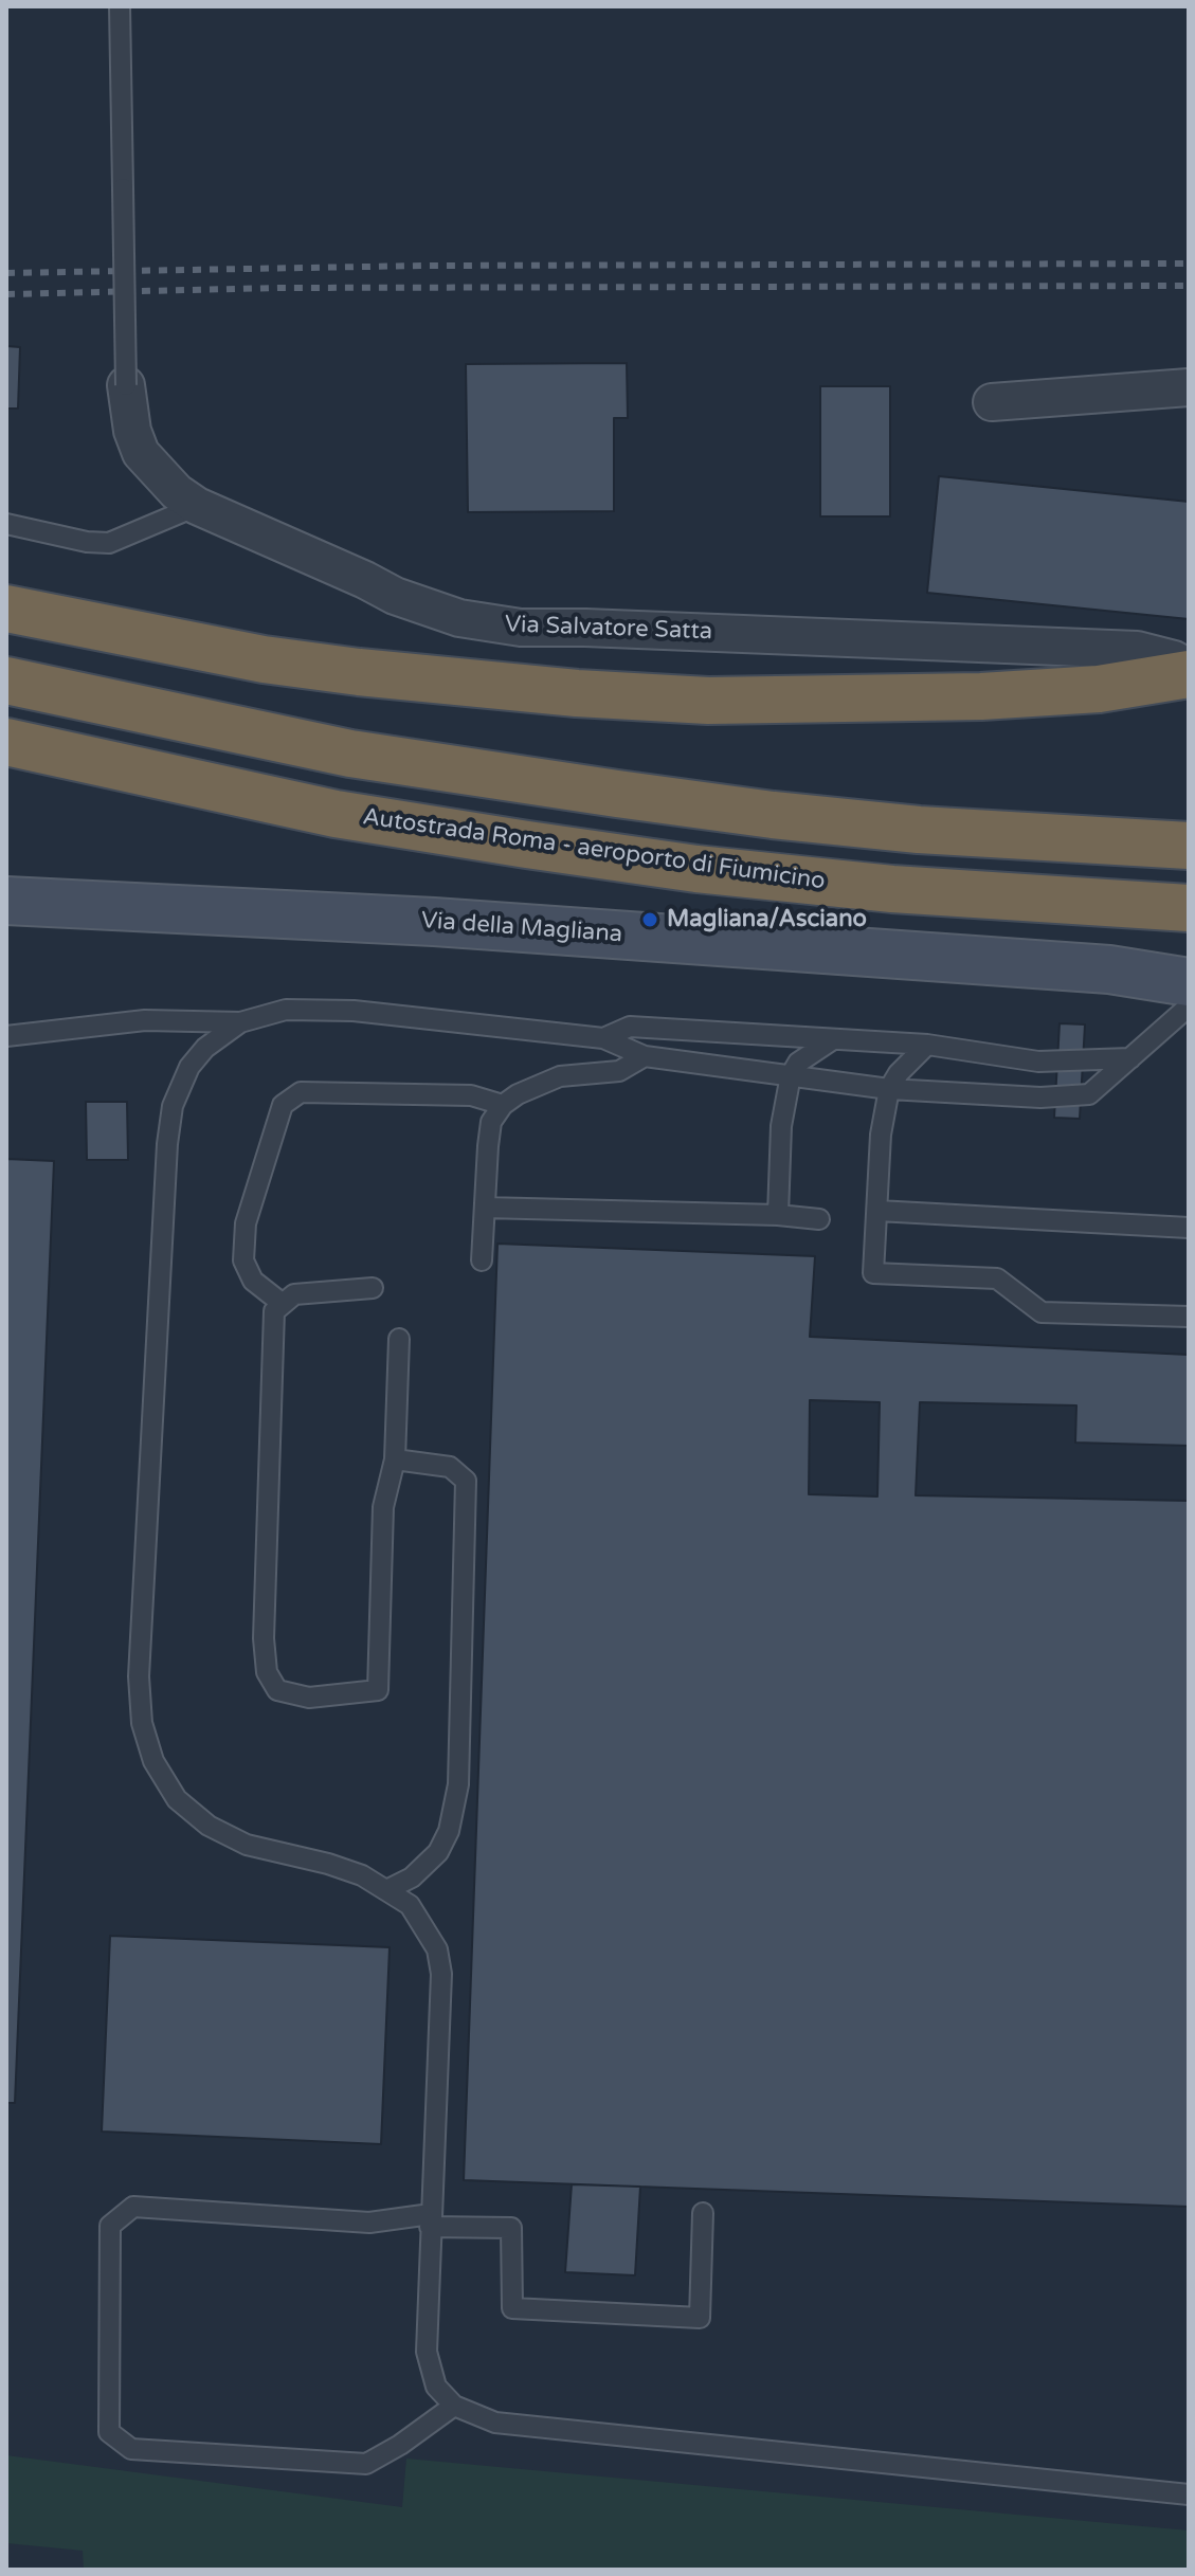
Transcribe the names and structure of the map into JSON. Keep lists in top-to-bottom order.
{
  "streets": {
    "highway": ["Autostrada Roma - aeroporto di Fiumicino"],
    "main road": ["Via della Magliana"],
    "street": ["Via Salvatore Satta"]
  },
  "places": ["Magliana/Asciano"]
}
